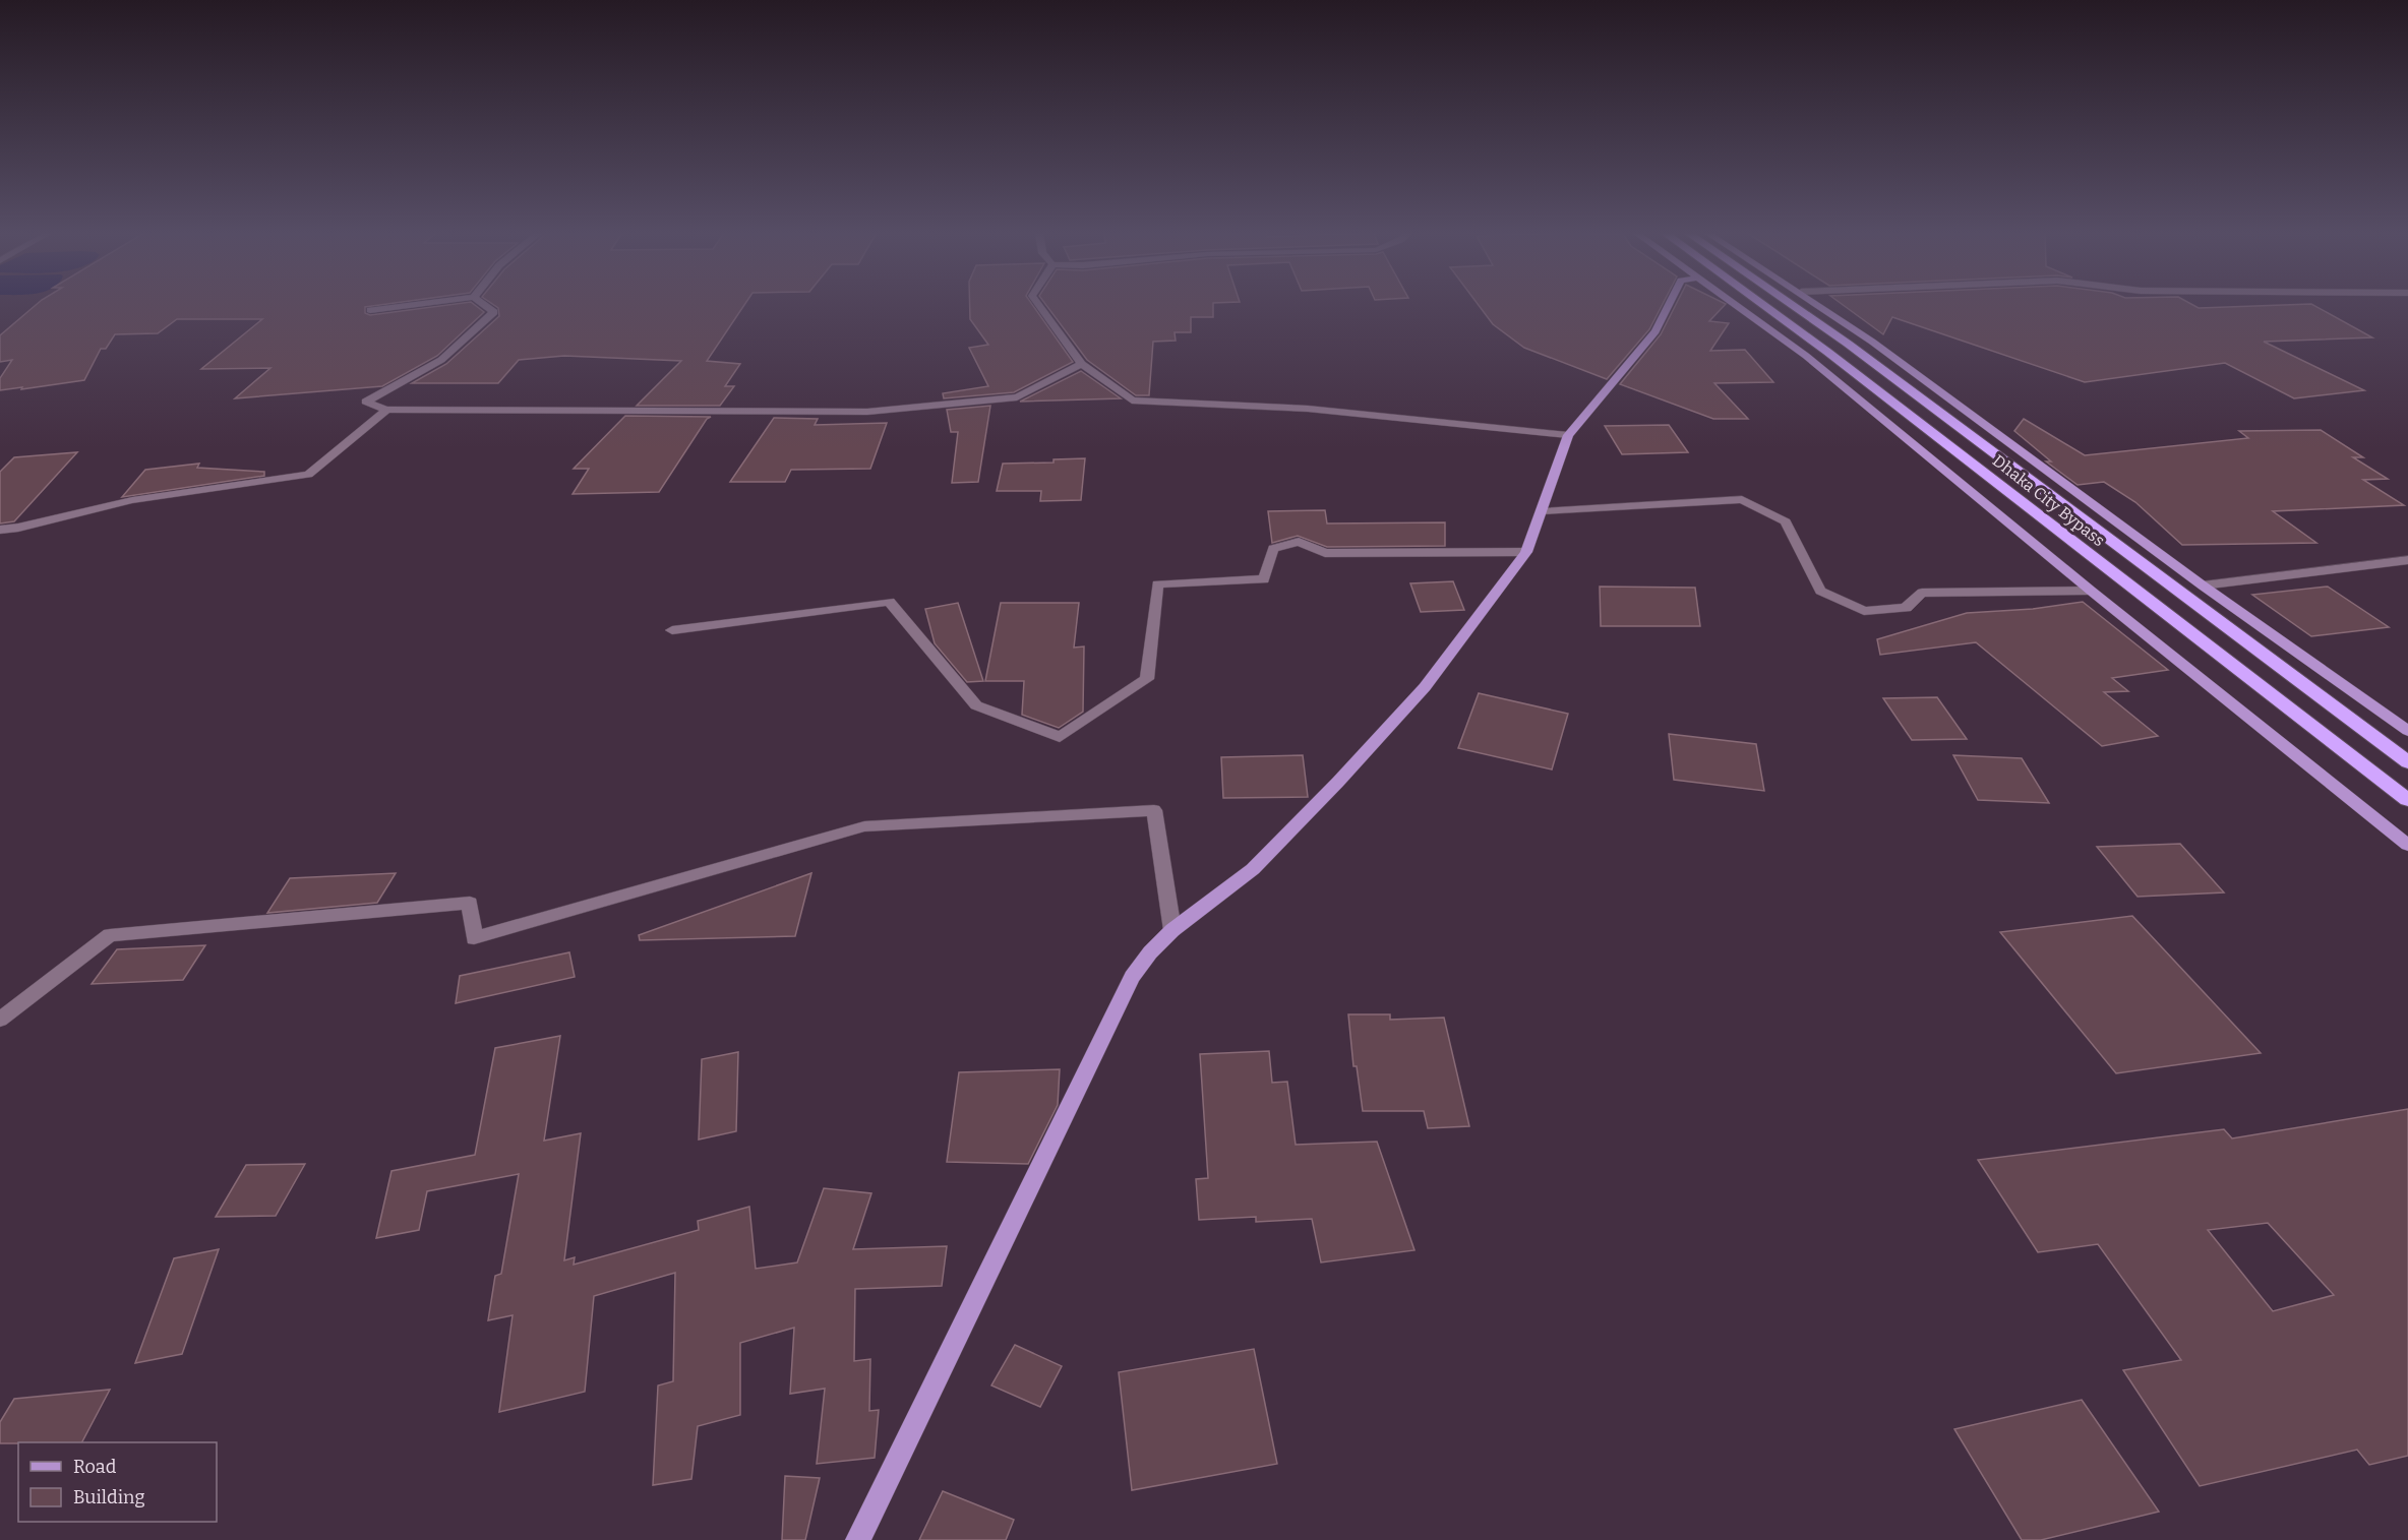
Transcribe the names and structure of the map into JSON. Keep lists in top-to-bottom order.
{
  "streets": {
    "highway": ["Dhaka City Bypass"]
  },
  "legend": ["Road", "Building"]
}
